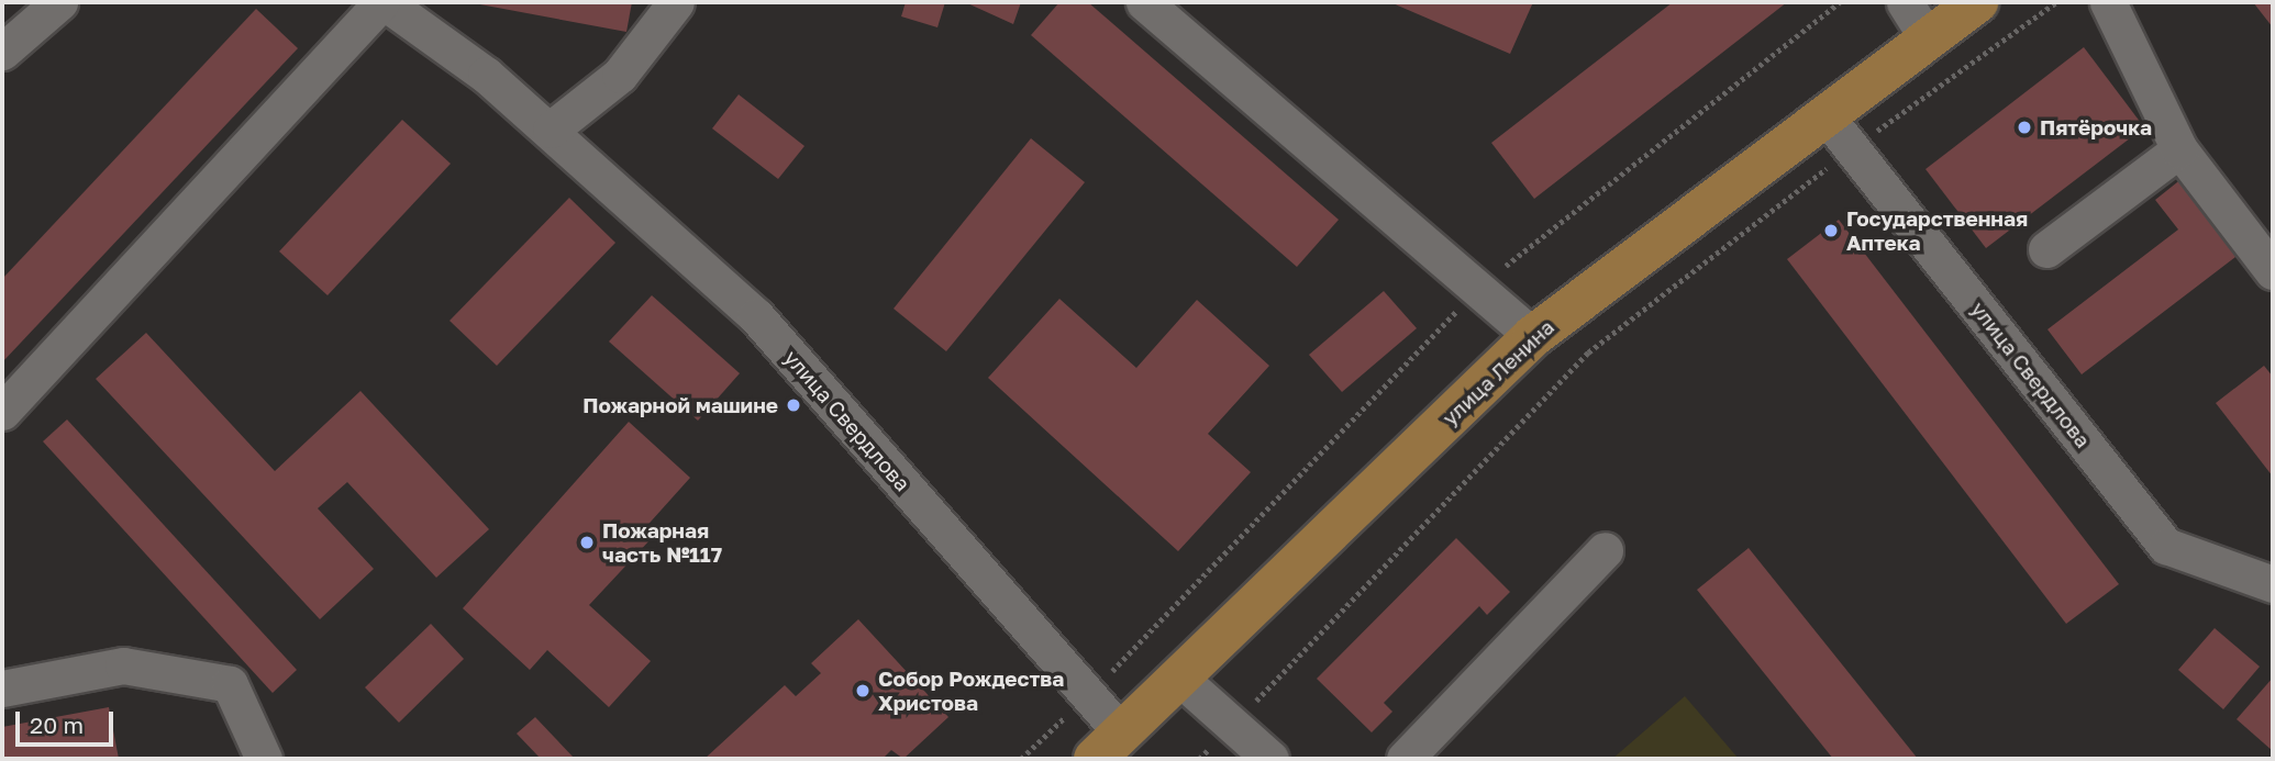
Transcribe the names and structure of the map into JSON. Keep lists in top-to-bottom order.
{
  "streets": {
    "main road": ["улица Ленина"],
    "street": ["улица Свердлова"]
  },
  "crossings": [
    ["улица Ленина", "улица Свердлова"]
  ],
  "places": [
    "Пятёрочка",
    "Государственная Аптека",
    "Пожарной машине",
    "Пожарная часть №117",
    "Собор Рождества Христова"
  ],
  "scale_bar": "20 m"
}
